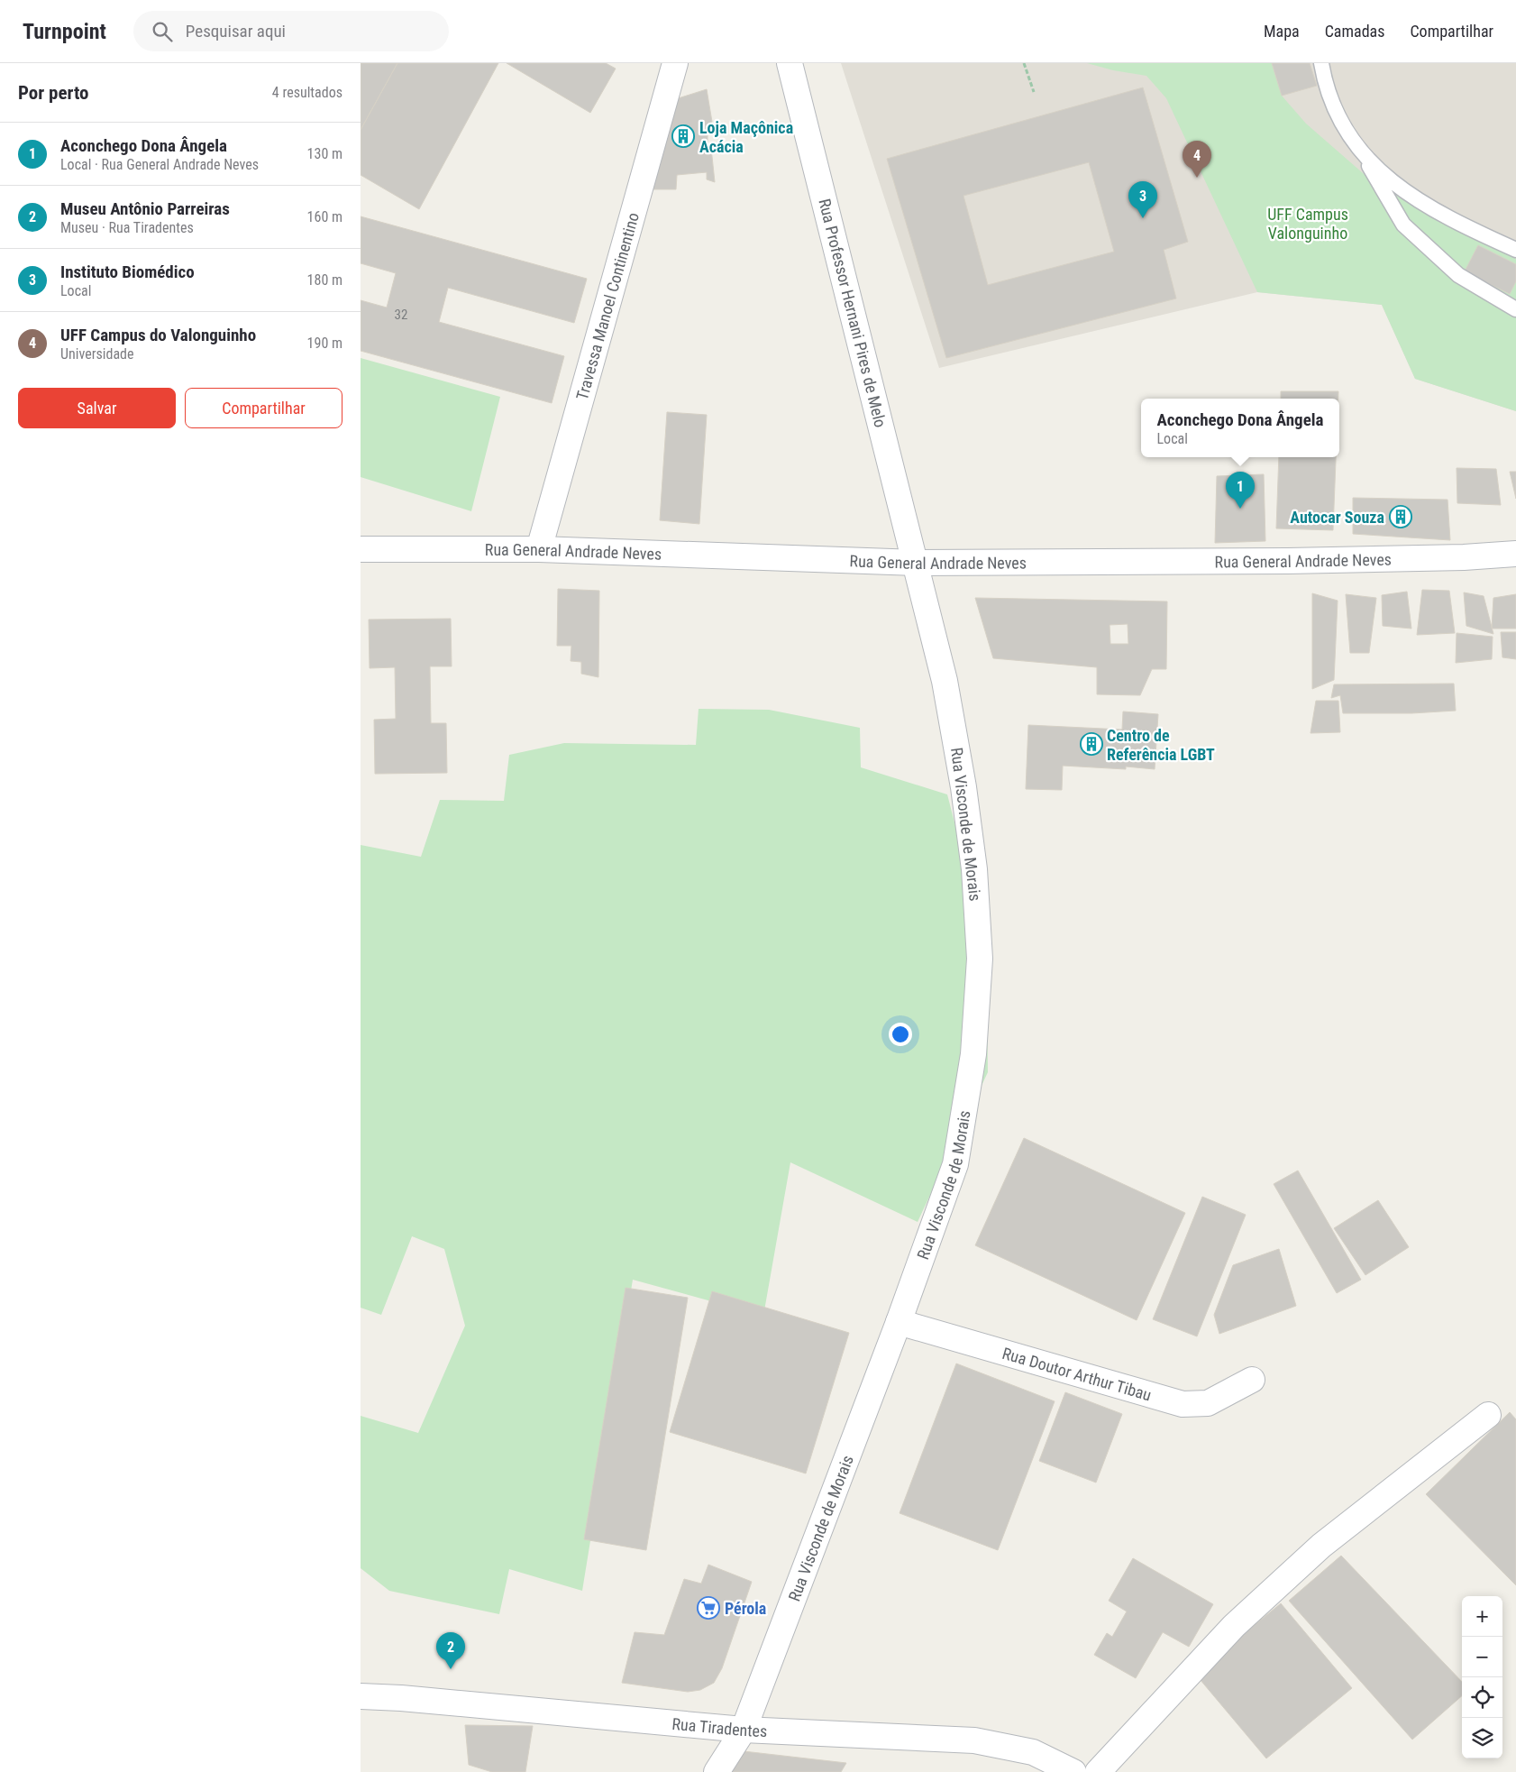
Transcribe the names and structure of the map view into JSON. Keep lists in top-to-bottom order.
{
  "streets": {
    "street": [
      "Travessa Manoel Continentino",
      "Rua Professor Hernani Pires de Melo",
      "Rua General Andrade Neves",
      "Rua Visconde de Morais",
      "Rua Doutor Arthur Tibau",
      "Rua Tiradentes"
    ]
  },
  "crossings": [
    ["Travessa Manoel Continentino", "Rua General Andrade Neves"],
    ["Rua Professor Hernani Pires de Melo", "Rua General Andrade Neves"],
    ["Rua Professor Hernani Pires de Melo", "Rua Visconde de Morais"],
    ["Rua General Andrade Neves", "Rua Visconde de Morais"],
    ["Rua Visconde de Morais", "Rua Doutor Arthur Tibau"],
    ["Rua Visconde de Morais", "Rua Tiradentes"]
  ],
  "parks": ["UFF Campus Valonguinho"],
  "places": {
    "building": ["Loja Maçônica Acácia", "Autocar Souza", "Centro de Referência LGBT"],
    "supermarket": ["Pérola"]
  },
  "house_numbers": ["32"],
  "page": {
    "header": "Turnpoint",
    "search": "Pesquisar aqui",
    "nav": ["Mapa", "Camadas", "Compartilhar"],
    "heading": ["Por perto", "4 resultados"],
    "list": [
      {
        "mark": "1",
        "name": "Aconchego Dona Ângela",
        "note": "Local · Rua General Andrade Neves",
        "value": "130 m"
      },
      {
        "mark": "2",
        "name": "Museu Antônio Parreiras",
        "note": "Museu · Rua Tiradentes",
        "value": "160 m"
      },
      {
        "mark": "3",
        "name": "Instituto Biomédico",
        "note": "Local",
        "value": "180 m"
      },
      {
        "mark": "4",
        "name": "UFF Campus do Valonguinho",
        "note": "Universidade",
        "value": "190 m"
      }
    ],
    "pins": [
      "4",
      "3",
      "1",
      "2"
    ],
    "buttons": ["Salvar", "Compartilhar"],
    "popup": ["Aconchego Dona Ângela", "Local"],
    "map_buttons": ["+", "−"]
  }
}
